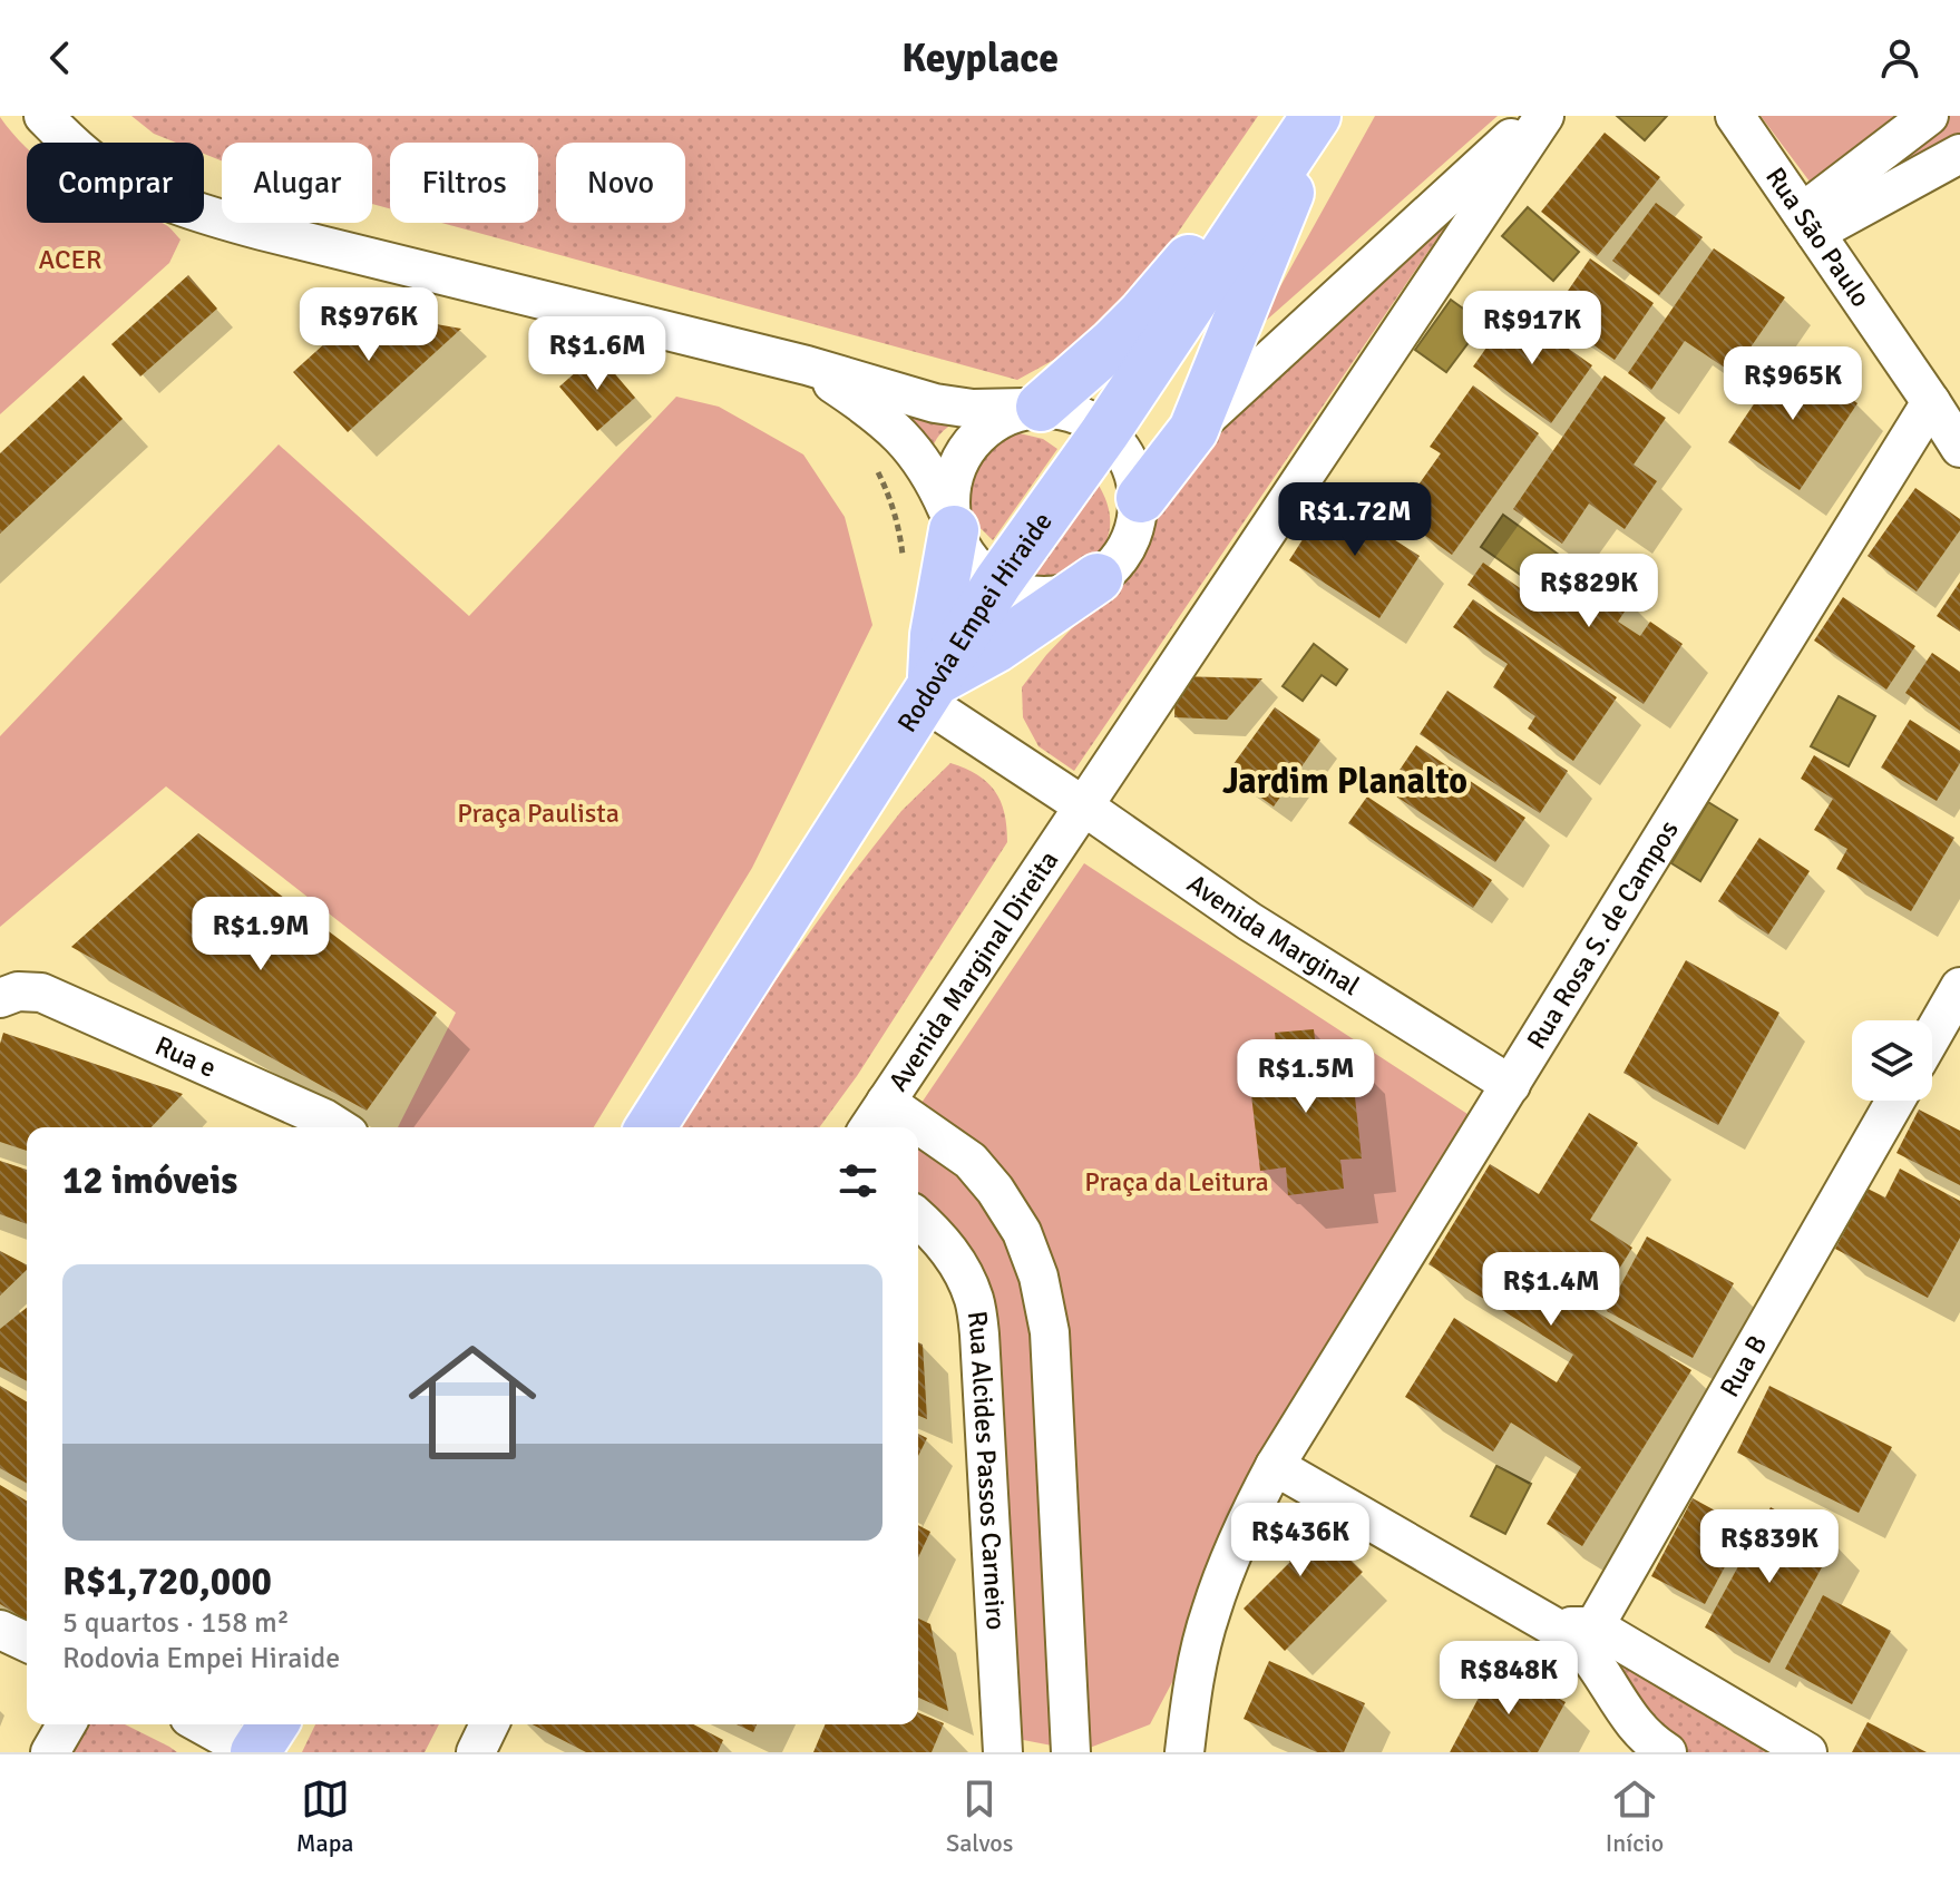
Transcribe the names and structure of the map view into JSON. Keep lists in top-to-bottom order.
{
  "streets": {
    "main road": ["Rodovia Empei Hiraide"],
    "street": [
      "Rua São Paulo",
      "Avenida Marginal",
      "Rua Rosa S. de Campos",
      "Avenida Marginal Direita",
      "Rua e",
      "Rua B",
      "Rua Alcides Passos Carneiro"
    ]
  },
  "crossings": [
    ["Rua São Paulo", "Rua Rosa S. de Campos"],
    ["Rodovia Empei Hiraide", "Avenida Marginal"],
    ["Avenida Marginal", "Rua Rosa S. de Campos"],
    ["Avenida Marginal", "Avenida Marginal Direita"]
  ],
  "districts": ["Jardim Planalto"],
  "parks": ["ACER", "Praça Paulista", "Praça da Leitura"],
  "page": {
    "header": "Keyplace",
    "chip": [
      "Comprar",
      "Alugar",
      "Filtros",
      "Novo"
    ],
    "price": [
      "R$976K",
      "R$917K",
      "R$1.6M",
      "R$965K",
      "R$1.72M",
      "R$829K",
      "R$1.9M",
      "R$1.5M",
      "R$1.4M",
      "R$436K",
      "R$839K",
      "R$848K"
    ],
    "heading": "12 imóveis",
    "list": [
      {
        "name": "R$1,720,000",
        "note": "5 quartos · 158 m² · Rodovia Empei Hiraide"
      }
    ],
    "tabs": ["Mapa", "Salvos", "Início"]
  }
}
